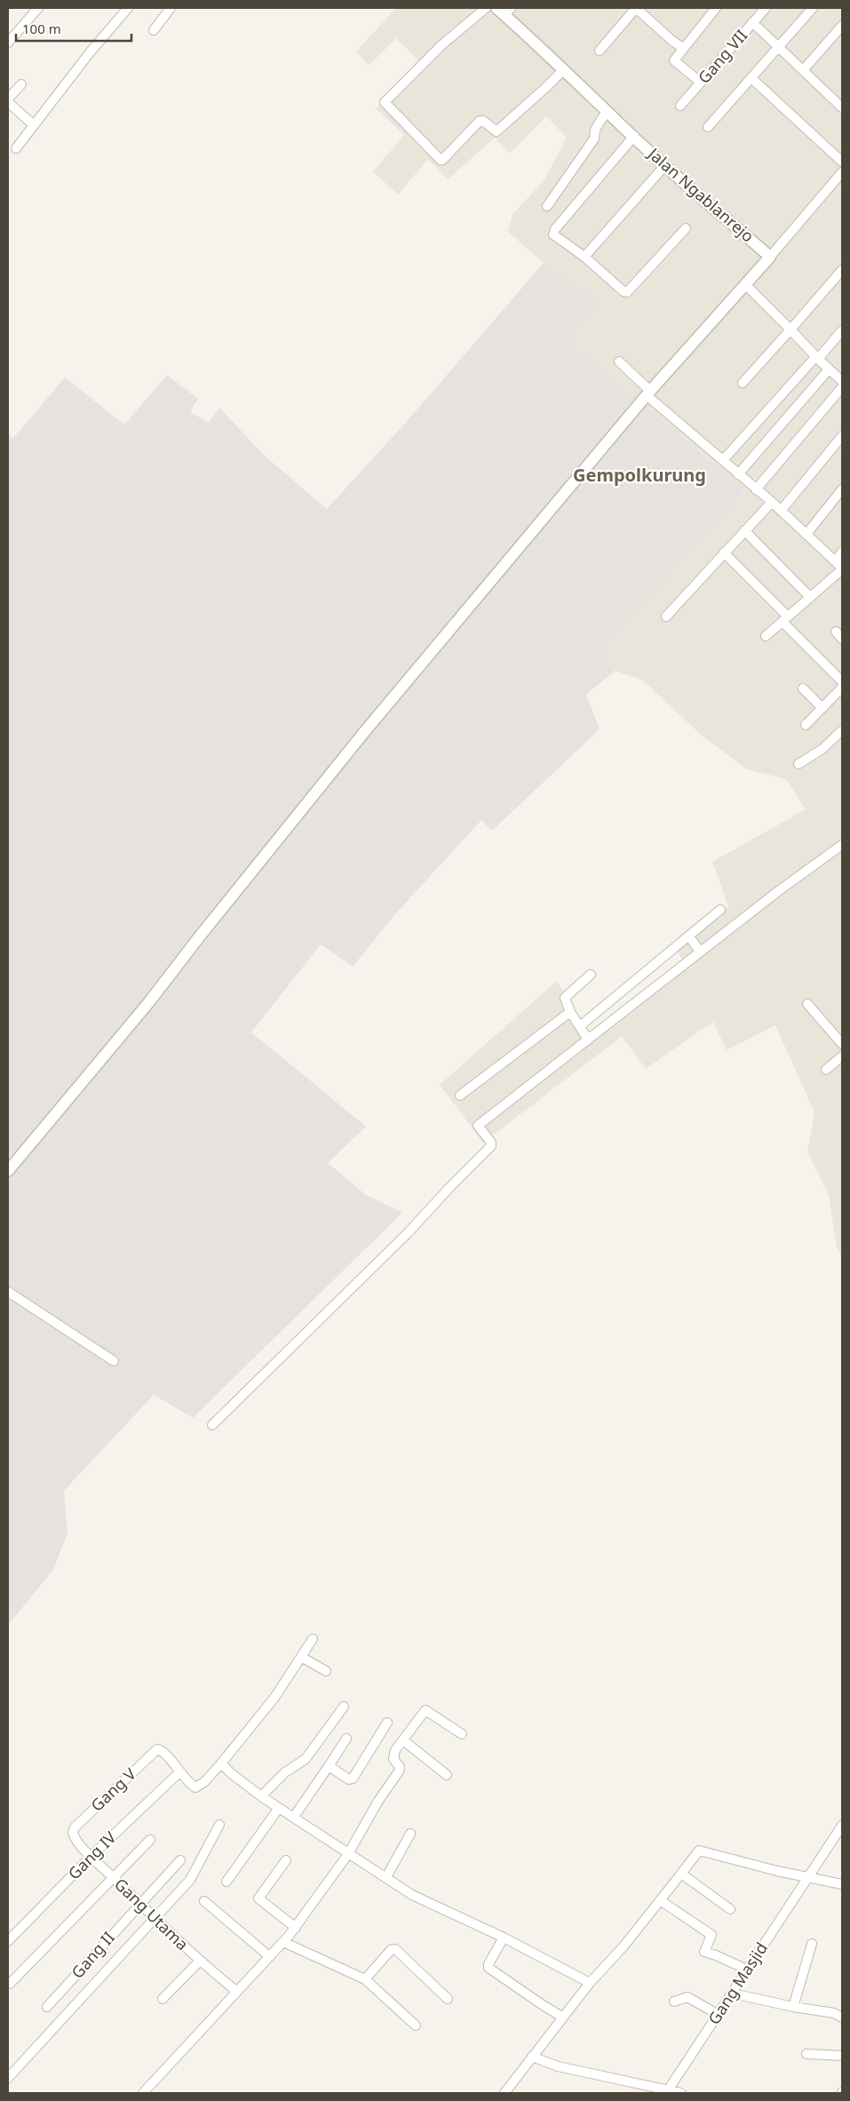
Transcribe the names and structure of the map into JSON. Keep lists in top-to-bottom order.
{
  "streets": {
    "street": [
      "Gang VII",
      "Jalan Ngablanrejo",
      "Gang V",
      "Gang IV",
      "Gang Utama",
      "Gang II",
      "Gang Masjid"
    ]
  },
  "crossings": [
    ["Gang V", "Gang IV"],
    ["Gang V", "Gang Utama"],
    ["Gang IV", "Gang Utama"],
    ["Gang Utama", "Gang II"]
  ],
  "districts": ["Gempolkurung"],
  "scale_bar": "100 m"
}
